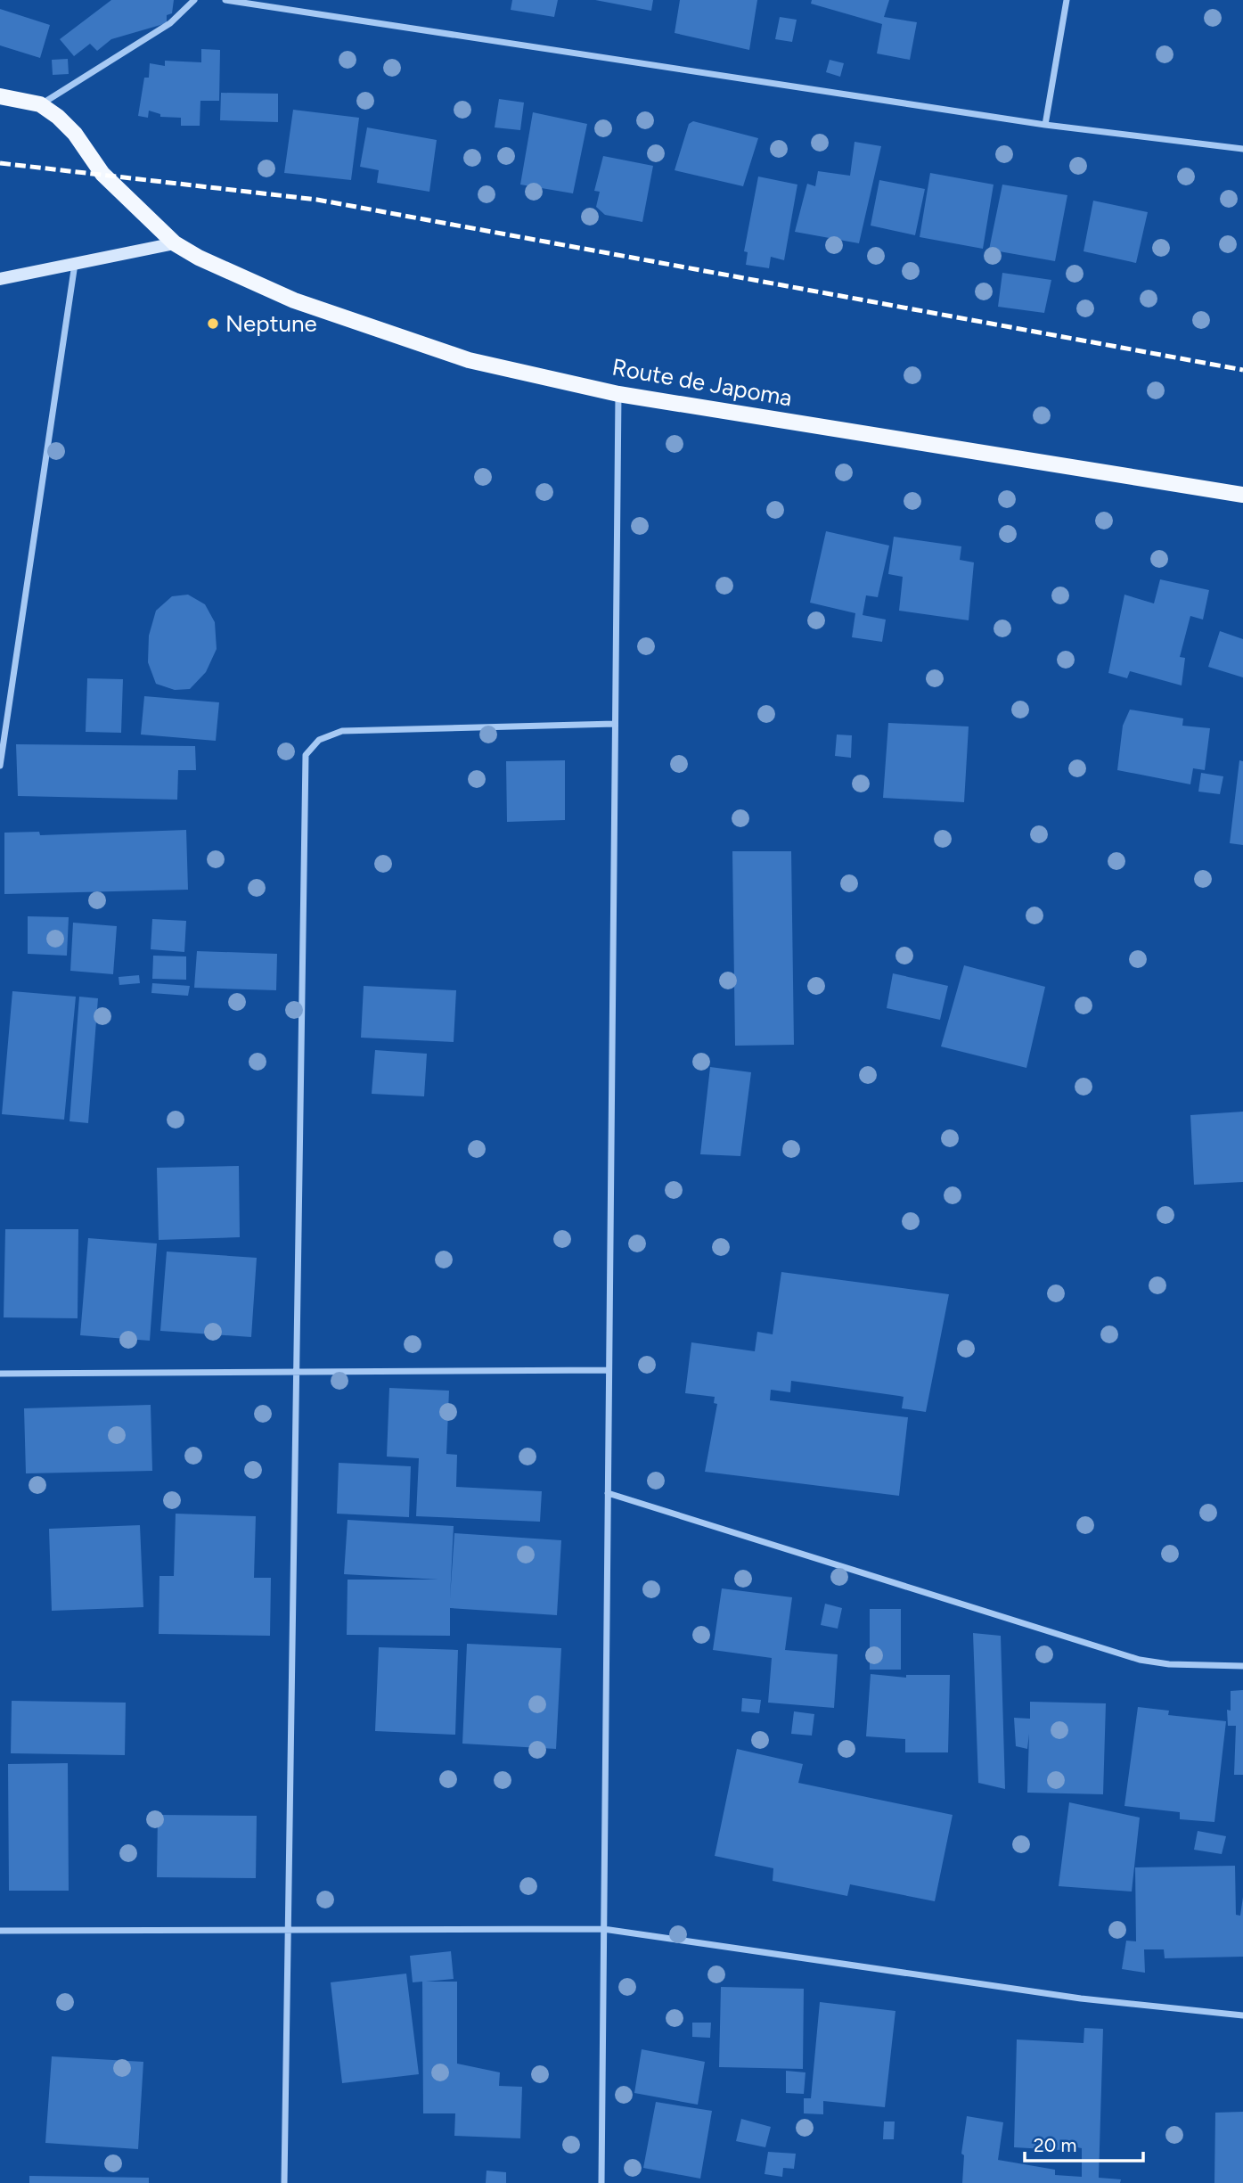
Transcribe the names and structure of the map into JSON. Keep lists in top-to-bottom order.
{
  "streets": {
    "main road": ["Route de Japoma"]
  },
  "places": ["Neptune"],
  "scale_bar": "20 m"
}
